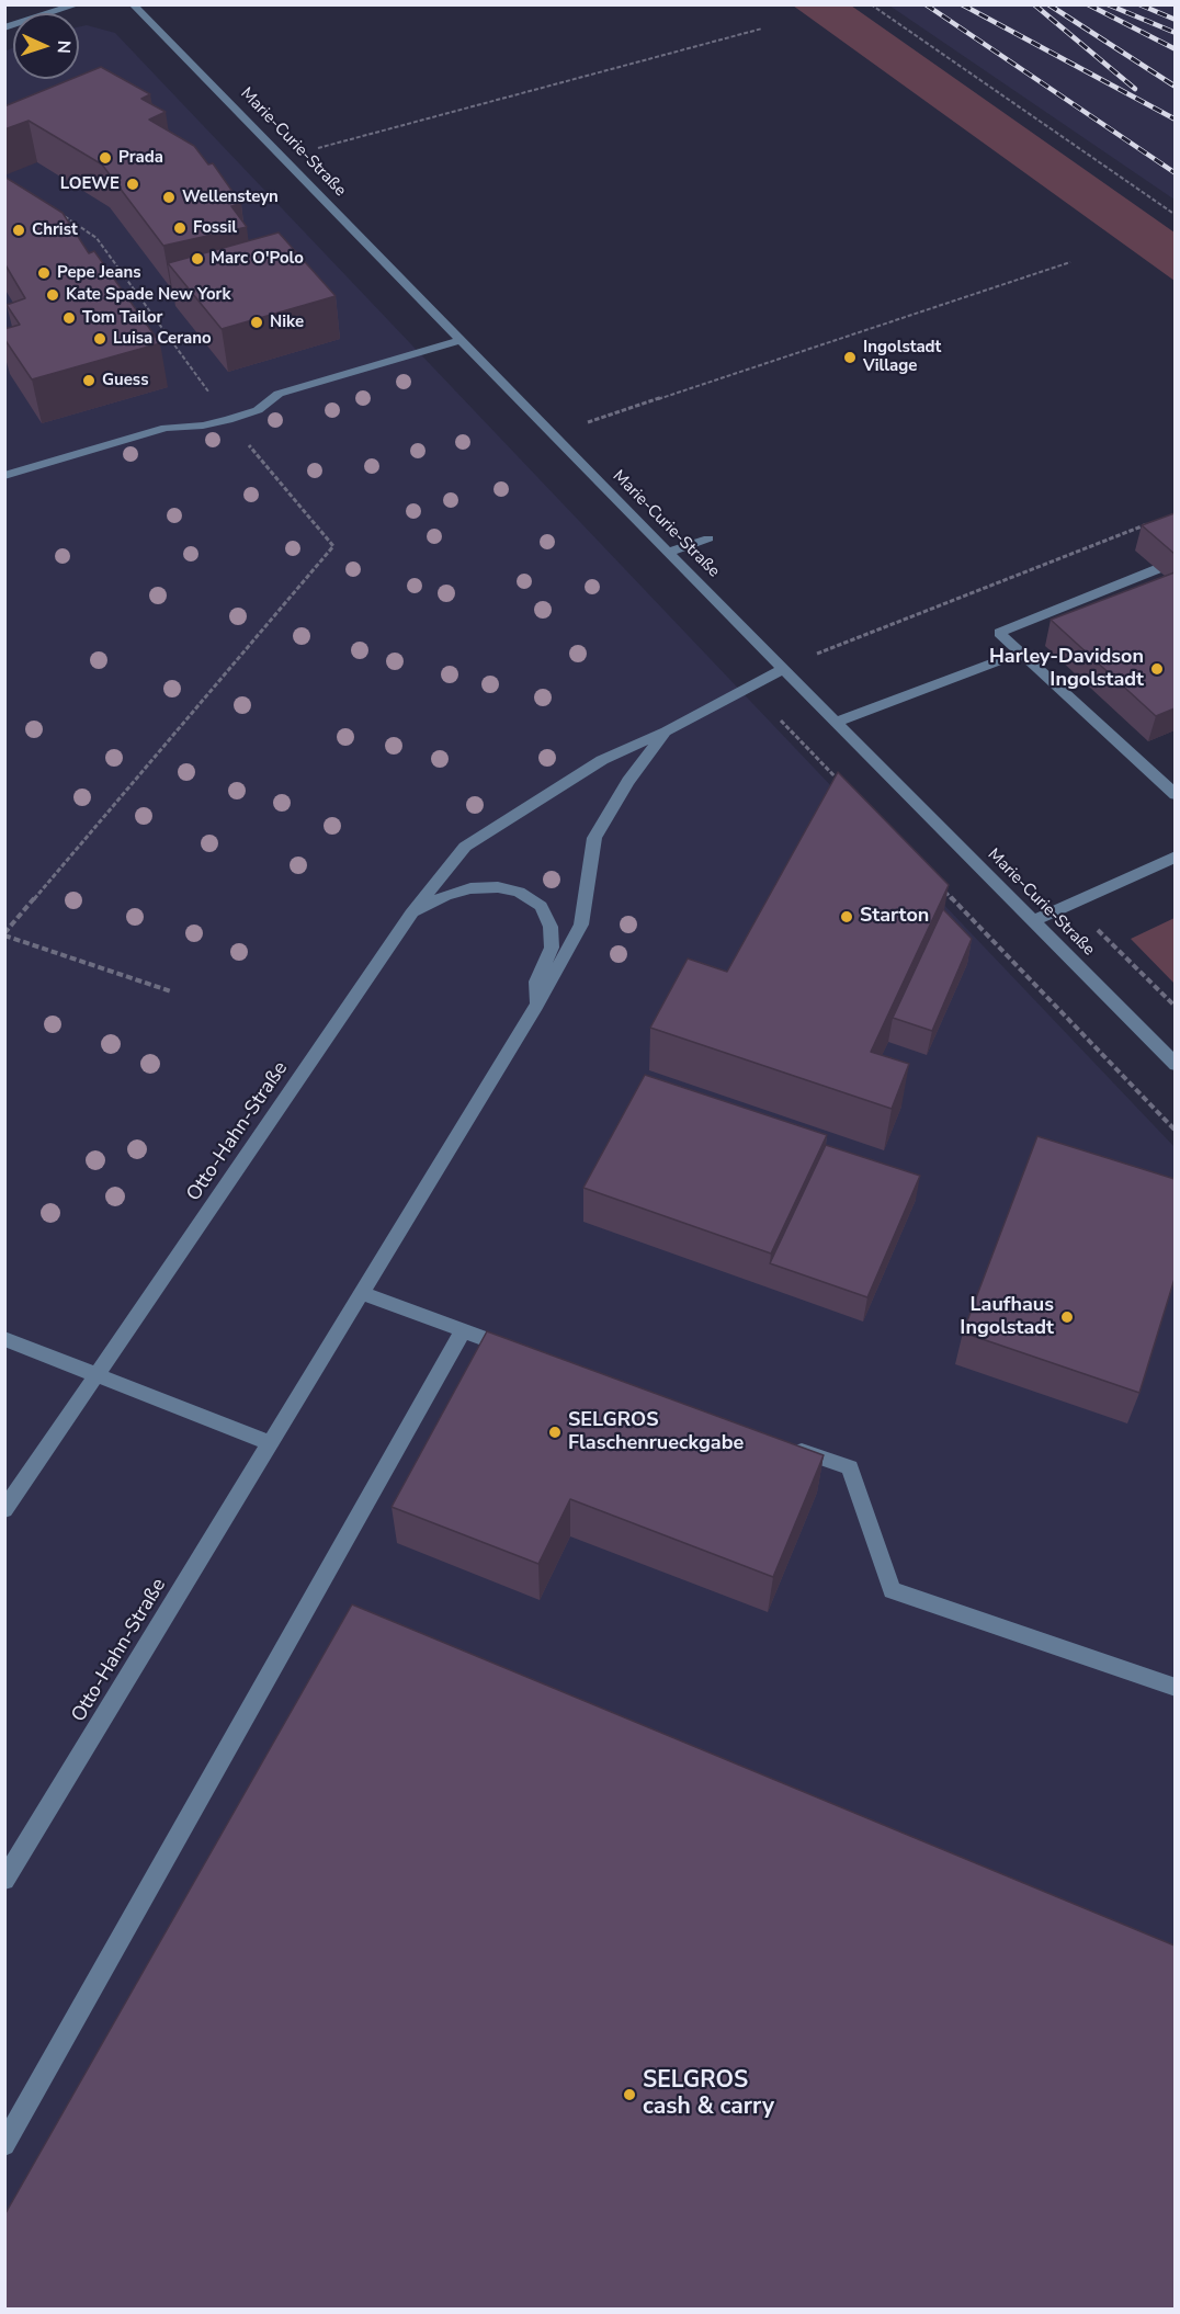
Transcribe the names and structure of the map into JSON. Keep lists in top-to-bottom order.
{
  "streets": {
    "street": ["Marie-Curie-Straße", "Otto-Hahn-Straße"]
  },
  "crossings": [
    ["Marie-Curie-Straße", "Otto-Hahn-Straße"]
  ],
  "places": [
    "Prada",
    "LOEWE",
    "Wellensteyn",
    "Fossil",
    "Christ",
    "Marc O'Polo",
    "Pepe Jeans",
    "Kate Spade New York",
    "Tom Tailor",
    "Nike",
    "Luisa Cerano",
    "Ingolstadt Village",
    "Guess",
    "Harley-Davidson Ingolstadt",
    "Starton",
    "Laufhaus Ingolstadt",
    "SELGROS Flaschenrueckgabe",
    "SELGROS cash & carry"
  ],
  "north": "right"
}
